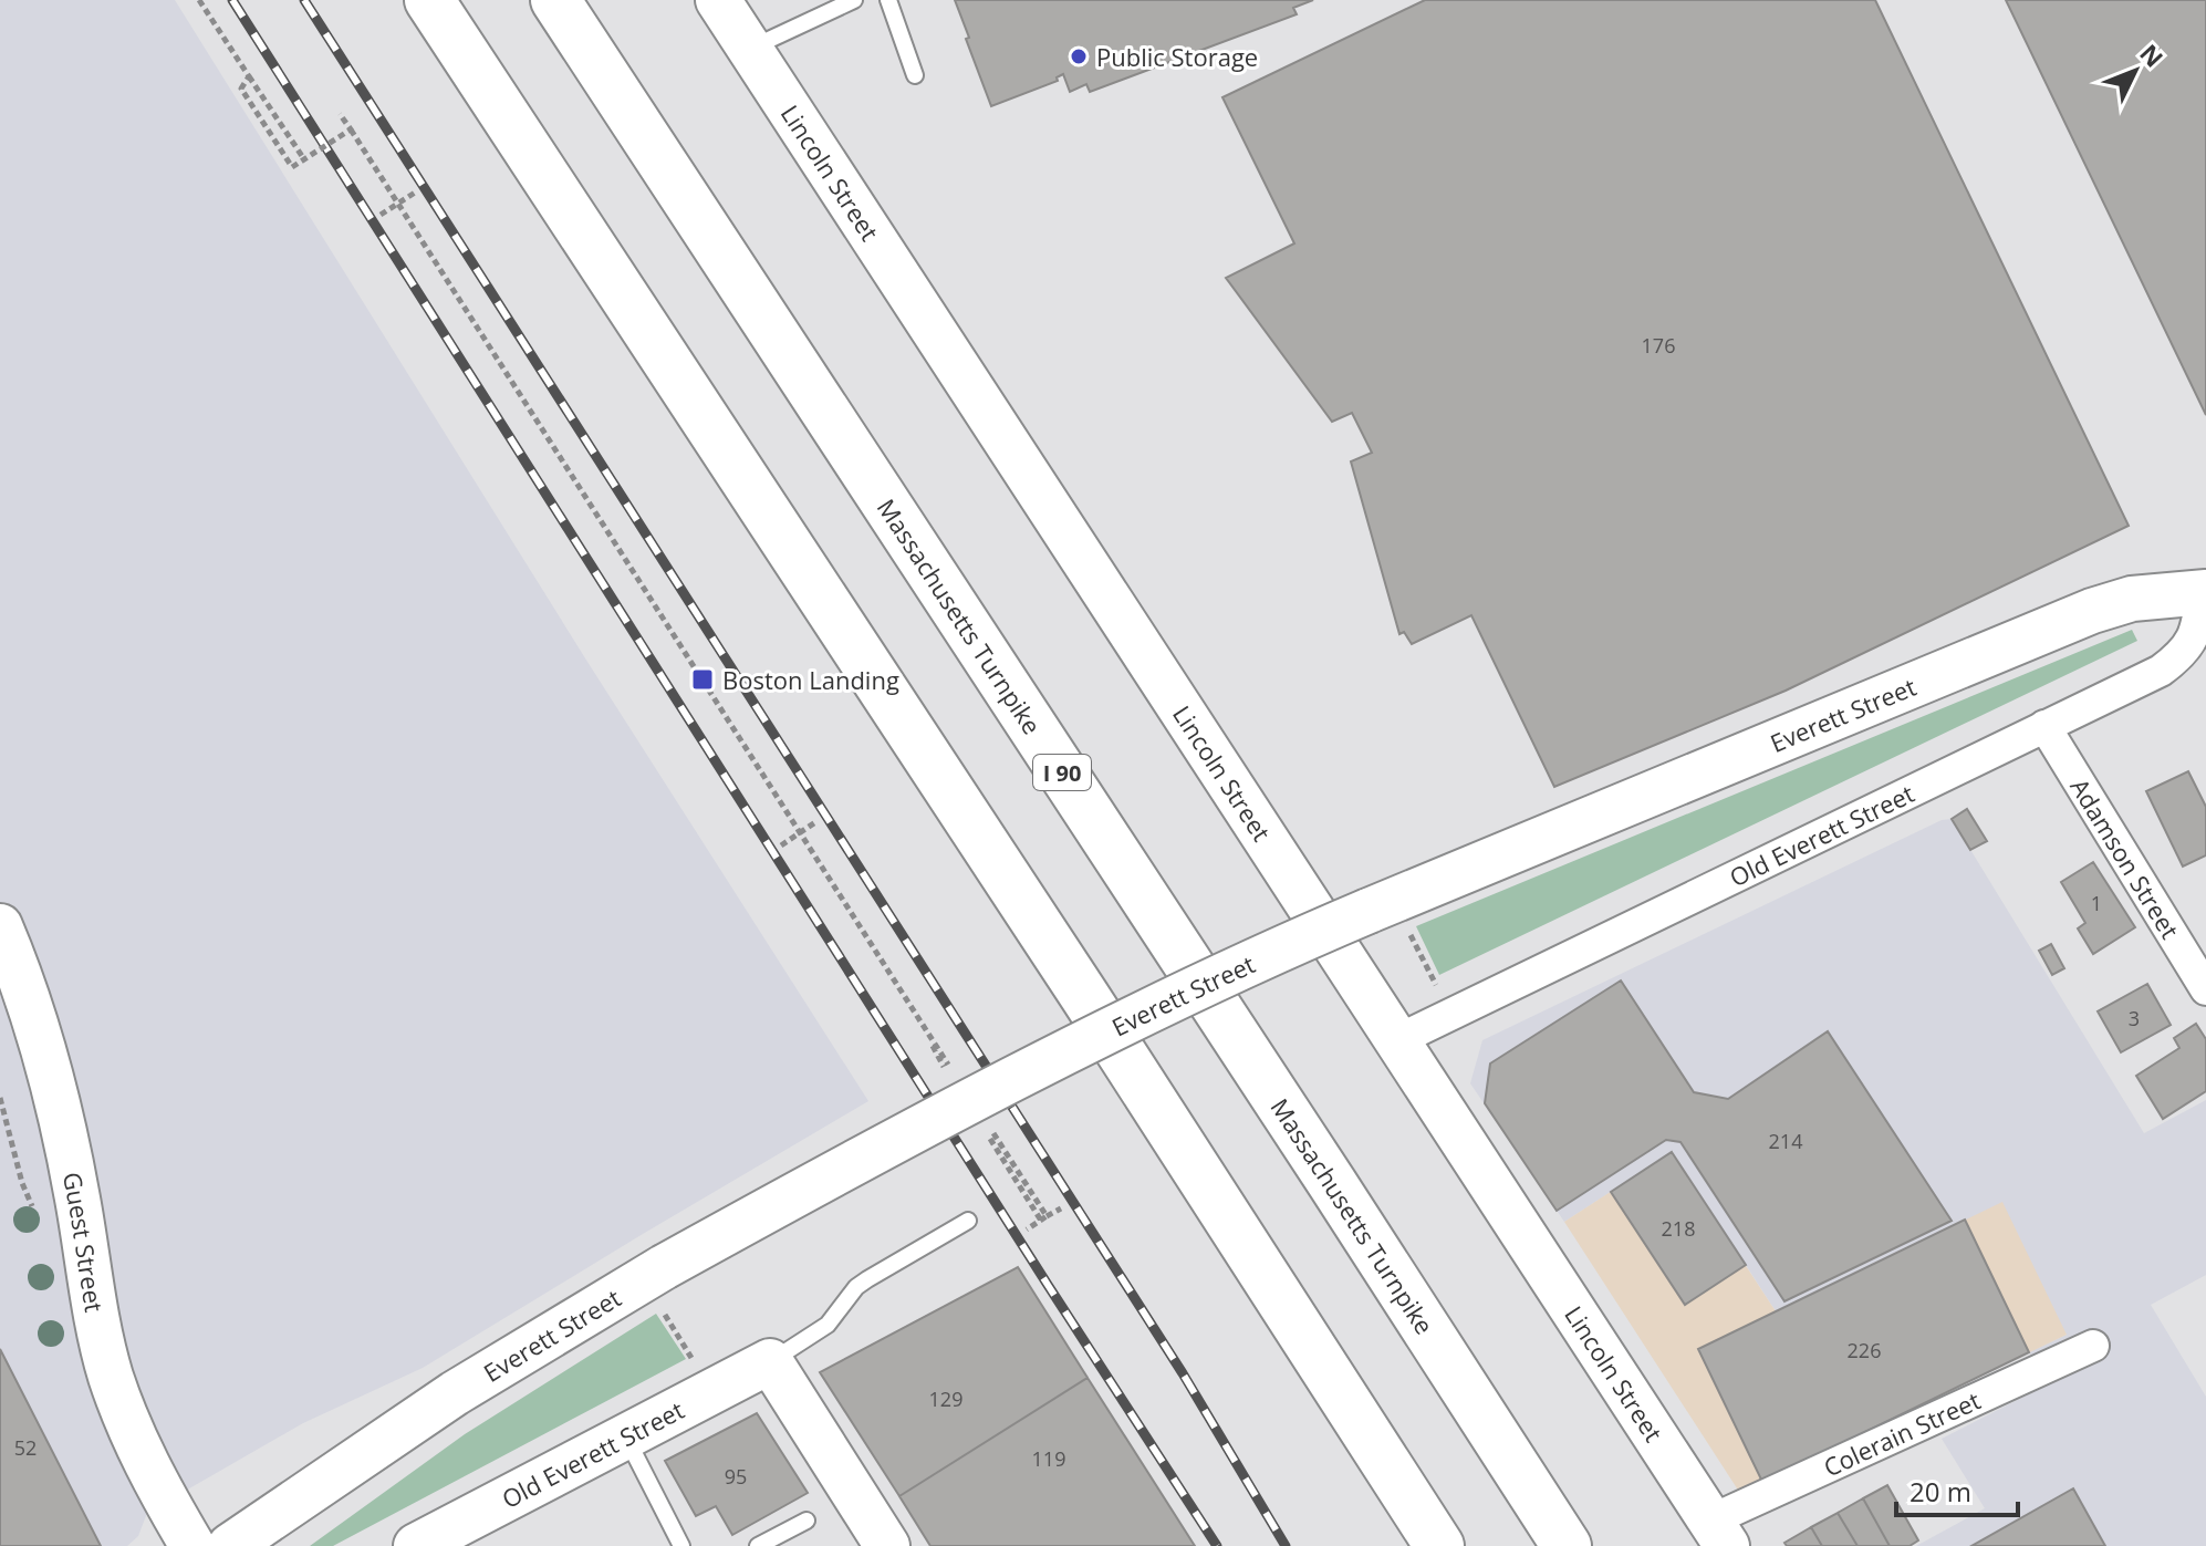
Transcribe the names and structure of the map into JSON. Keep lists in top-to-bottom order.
{
  "streets": {
    "highway": ["Massachusetts Turnpike", "I 90"],
    "street": [
      "Lincoln Street",
      "Everett Street",
      "Old Everett Street",
      "Adamson Street",
      "Guest Street",
      "Colerain Street"
    ]
  },
  "crossings": [
    ["Lincoln Street", "Old Everett Street"],
    ["Lincoln Street", "Colerain Street"],
    ["Everett Street", "Old Everett Street"],
    ["Old Everett Street", "Adamson Street"]
  ],
  "places": {
    "other": ["Public Storage"],
    "transit": ["Boston Landing"]
  },
  "house_numbers": [
    "176",
    "1",
    "3",
    "214",
    "218",
    "226",
    "129",
    "52",
    "119",
    "95"
  ],
  "scale_bar": "20 m",
  "north": "top right"
}
